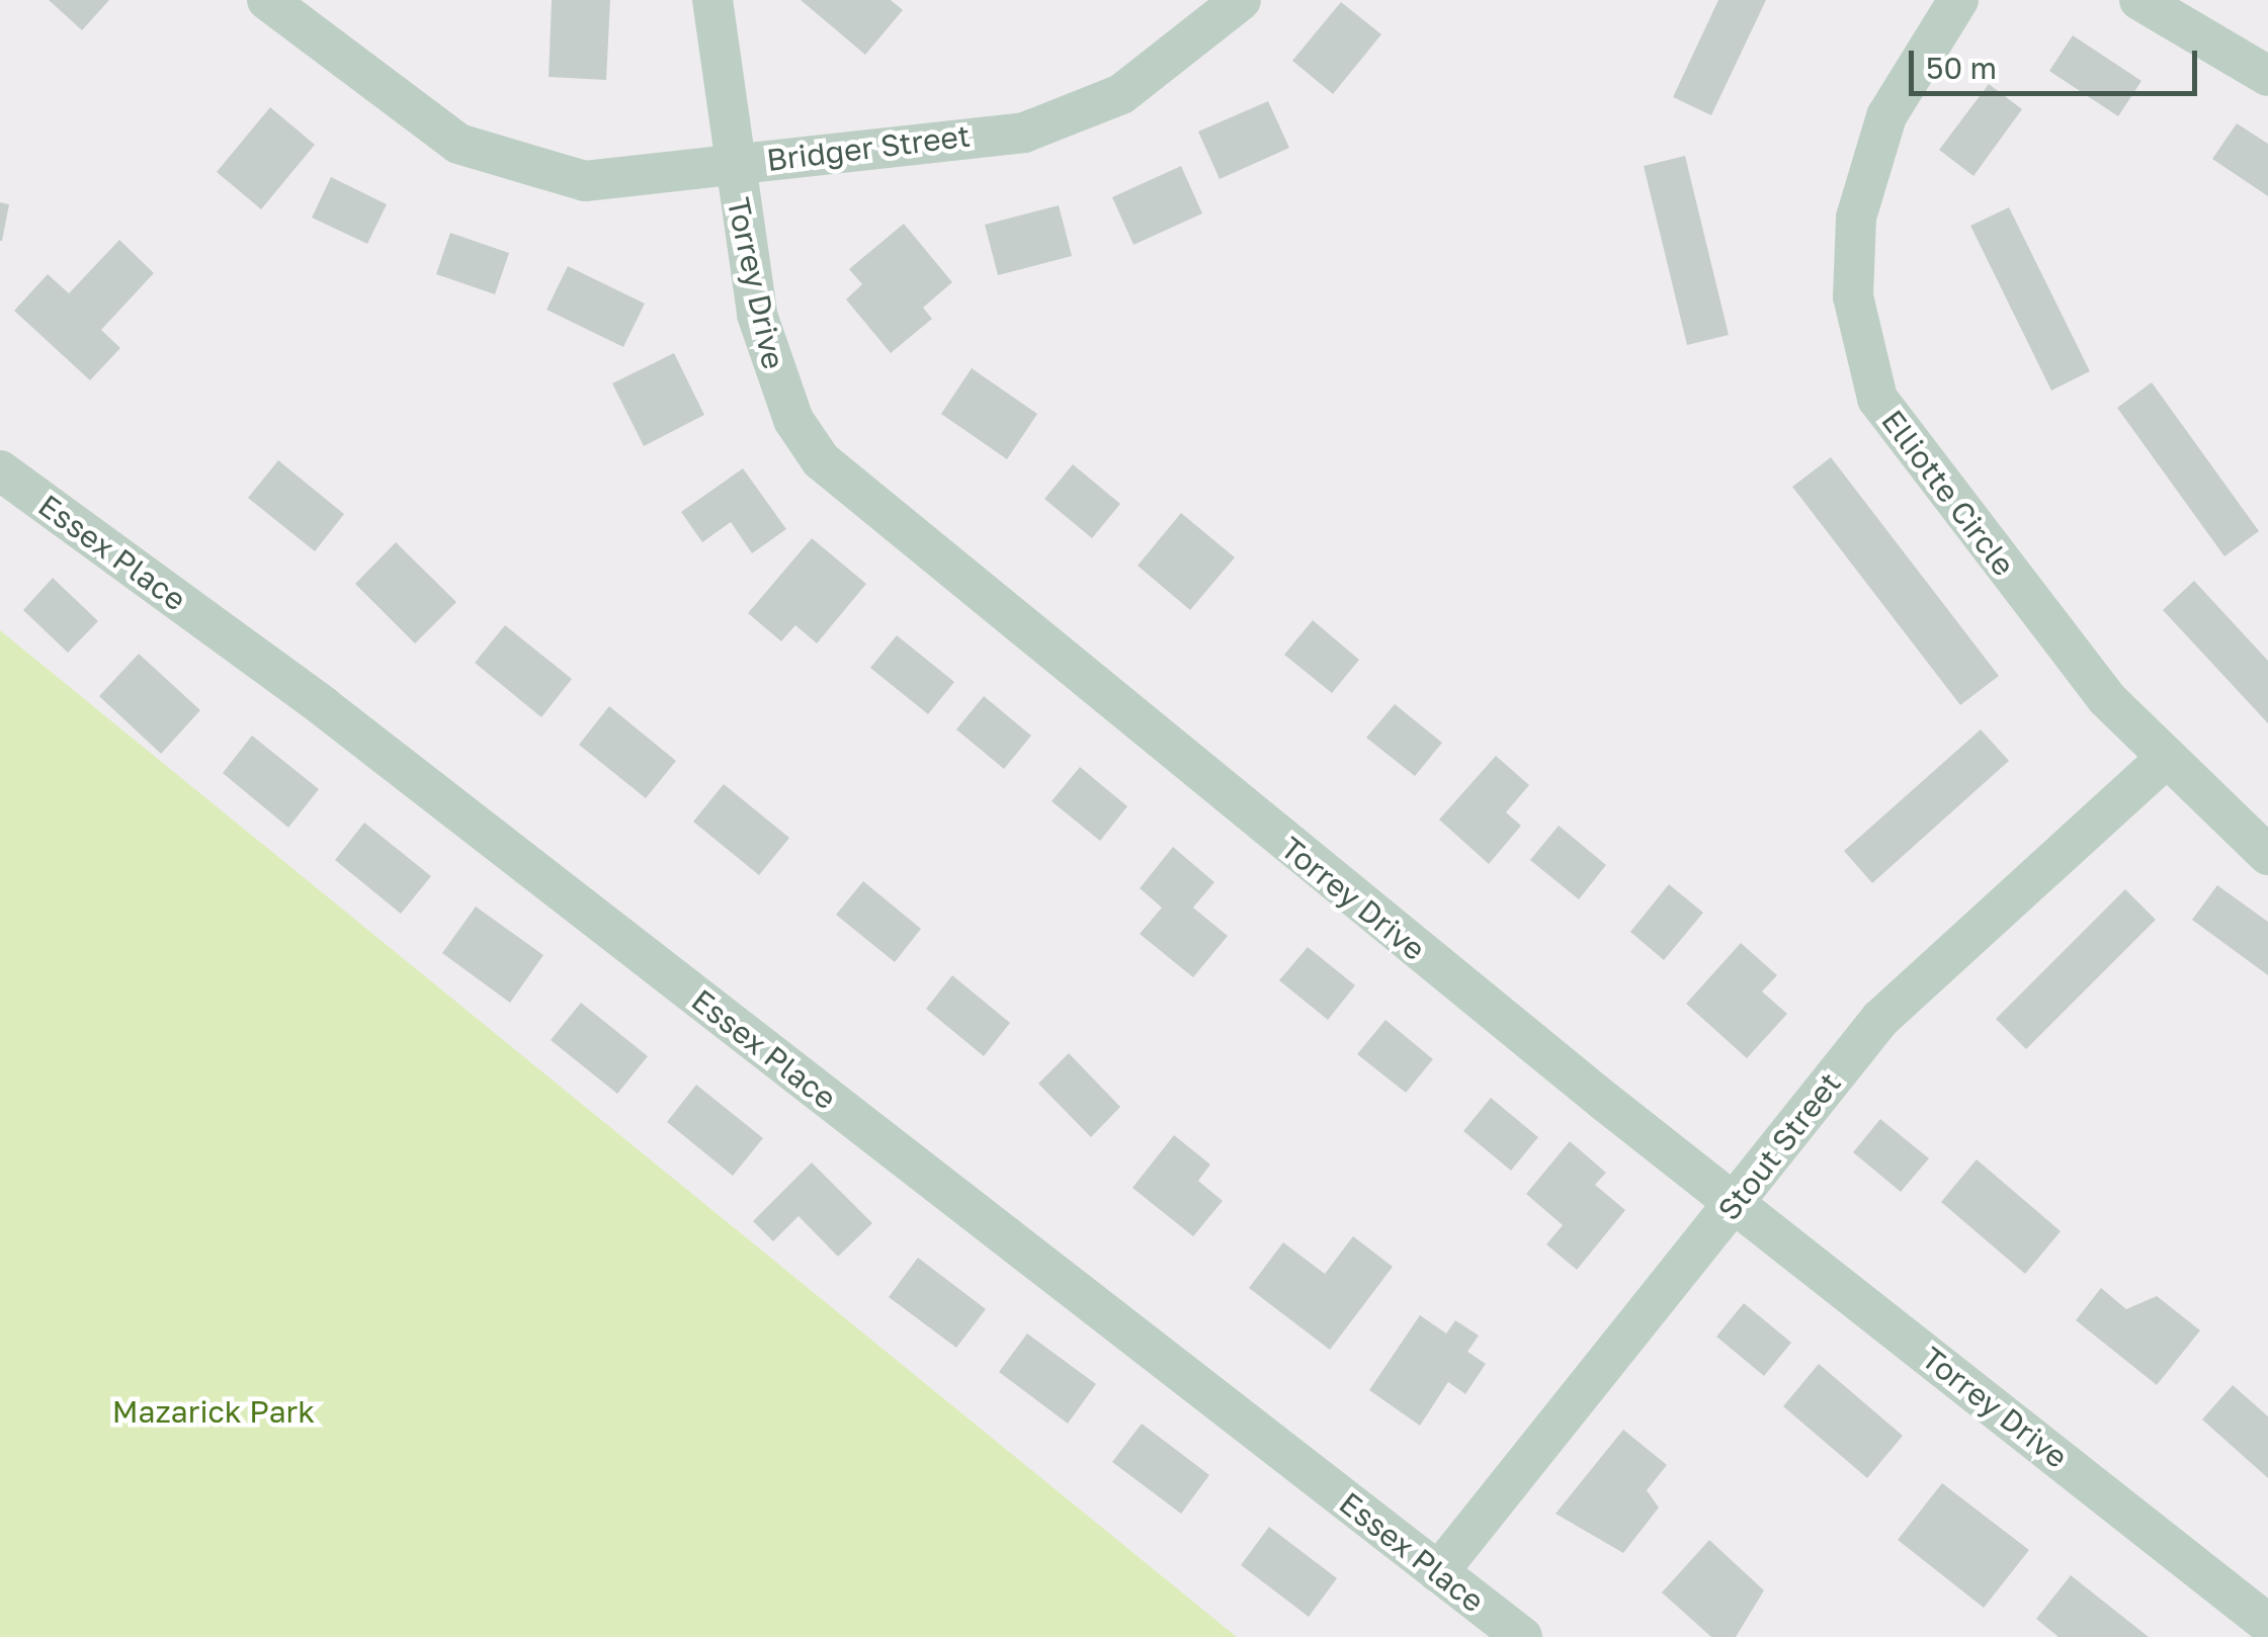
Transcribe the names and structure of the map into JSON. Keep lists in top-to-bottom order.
{
  "streets": {
    "street": [
      "Bridger Street",
      "Torrey Drive",
      "Elliotte Circle",
      "Essex Place",
      "Stout Street"
    ]
  },
  "crossings": [
    ["Bridger Street", "Torrey Drive"],
    ["Torrey Drive", "Stout Street"],
    ["Elliotte Circle", "Stout Street"],
    ["Essex Place", "Stout Street"]
  ],
  "parks": ["Mazarick Park"],
  "scale_bar": "50 m"
}
